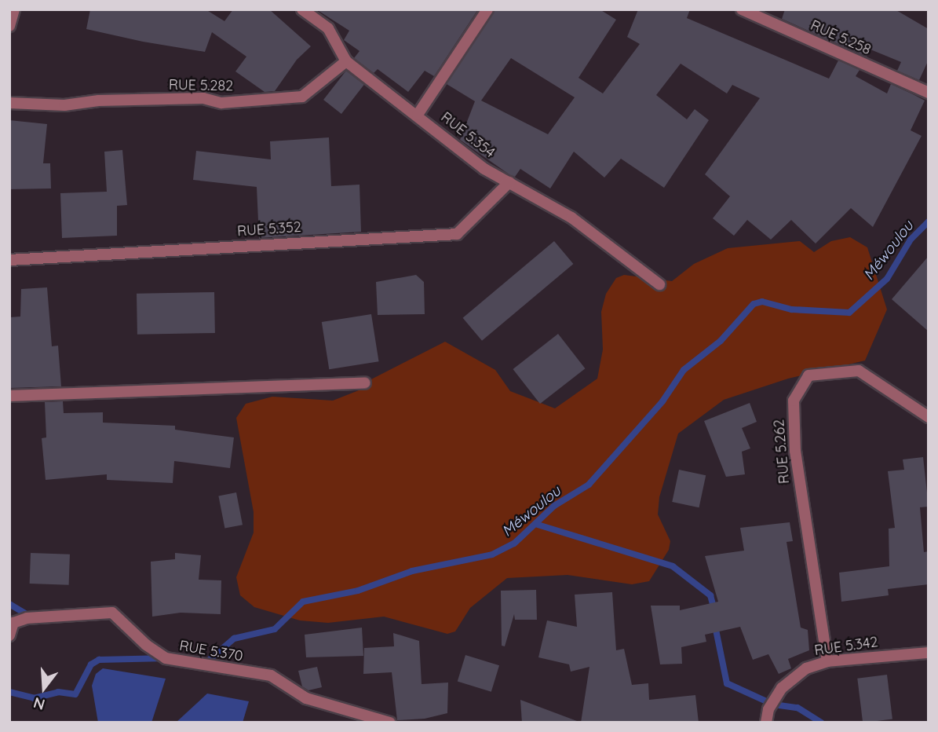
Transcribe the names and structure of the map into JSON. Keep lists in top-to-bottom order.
{
  "streets": {
    "street": [
      "RUE 5.258",
      "RUE 5.282",
      "RUE 5.354",
      "RUE 5.352",
      "RUE 5.262",
      "RUE 5.342",
      "RUE 5.370"
    ]
  },
  "crossings": [
    ["RUE 5.282", "RUE 5.354"],
    ["RUE 5.354", "RUE 5.352"],
    ["RUE 5.262", "RUE 5.342"]
  ],
  "water": ["Méwoulou"],
  "north": "bottom"
}
